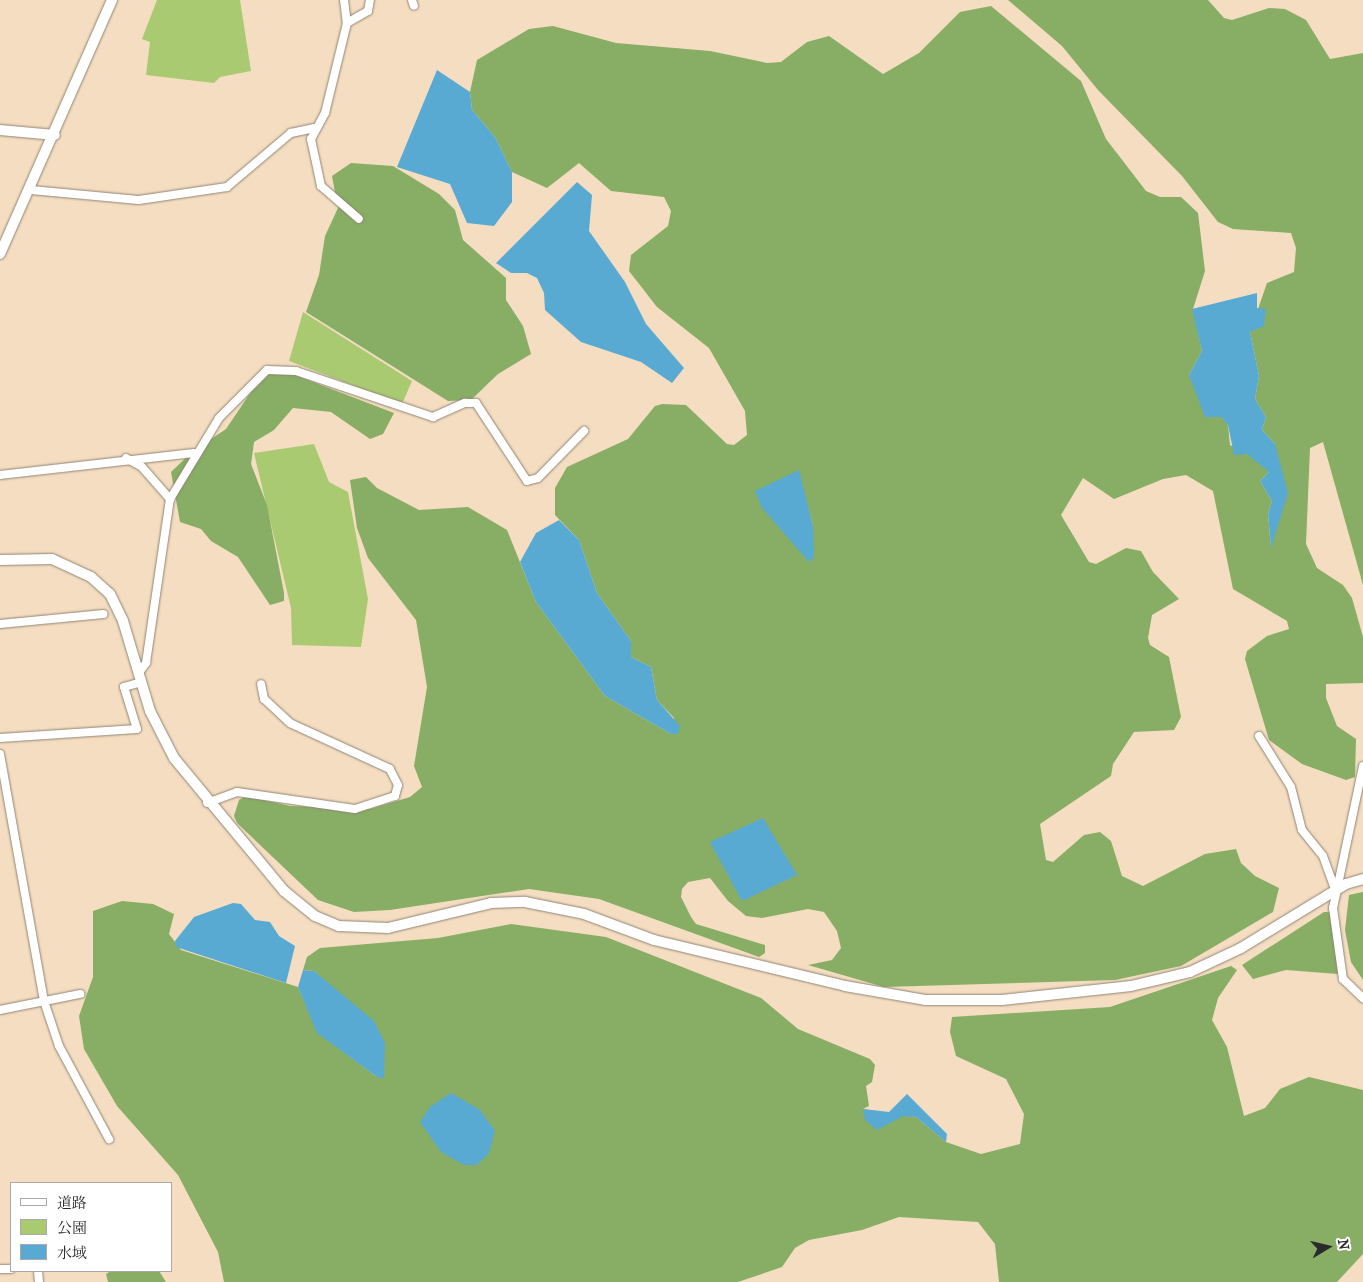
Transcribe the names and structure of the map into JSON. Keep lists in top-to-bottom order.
{
  "legend": ["道路", "公園", "水域"],
  "north": "right"
}
